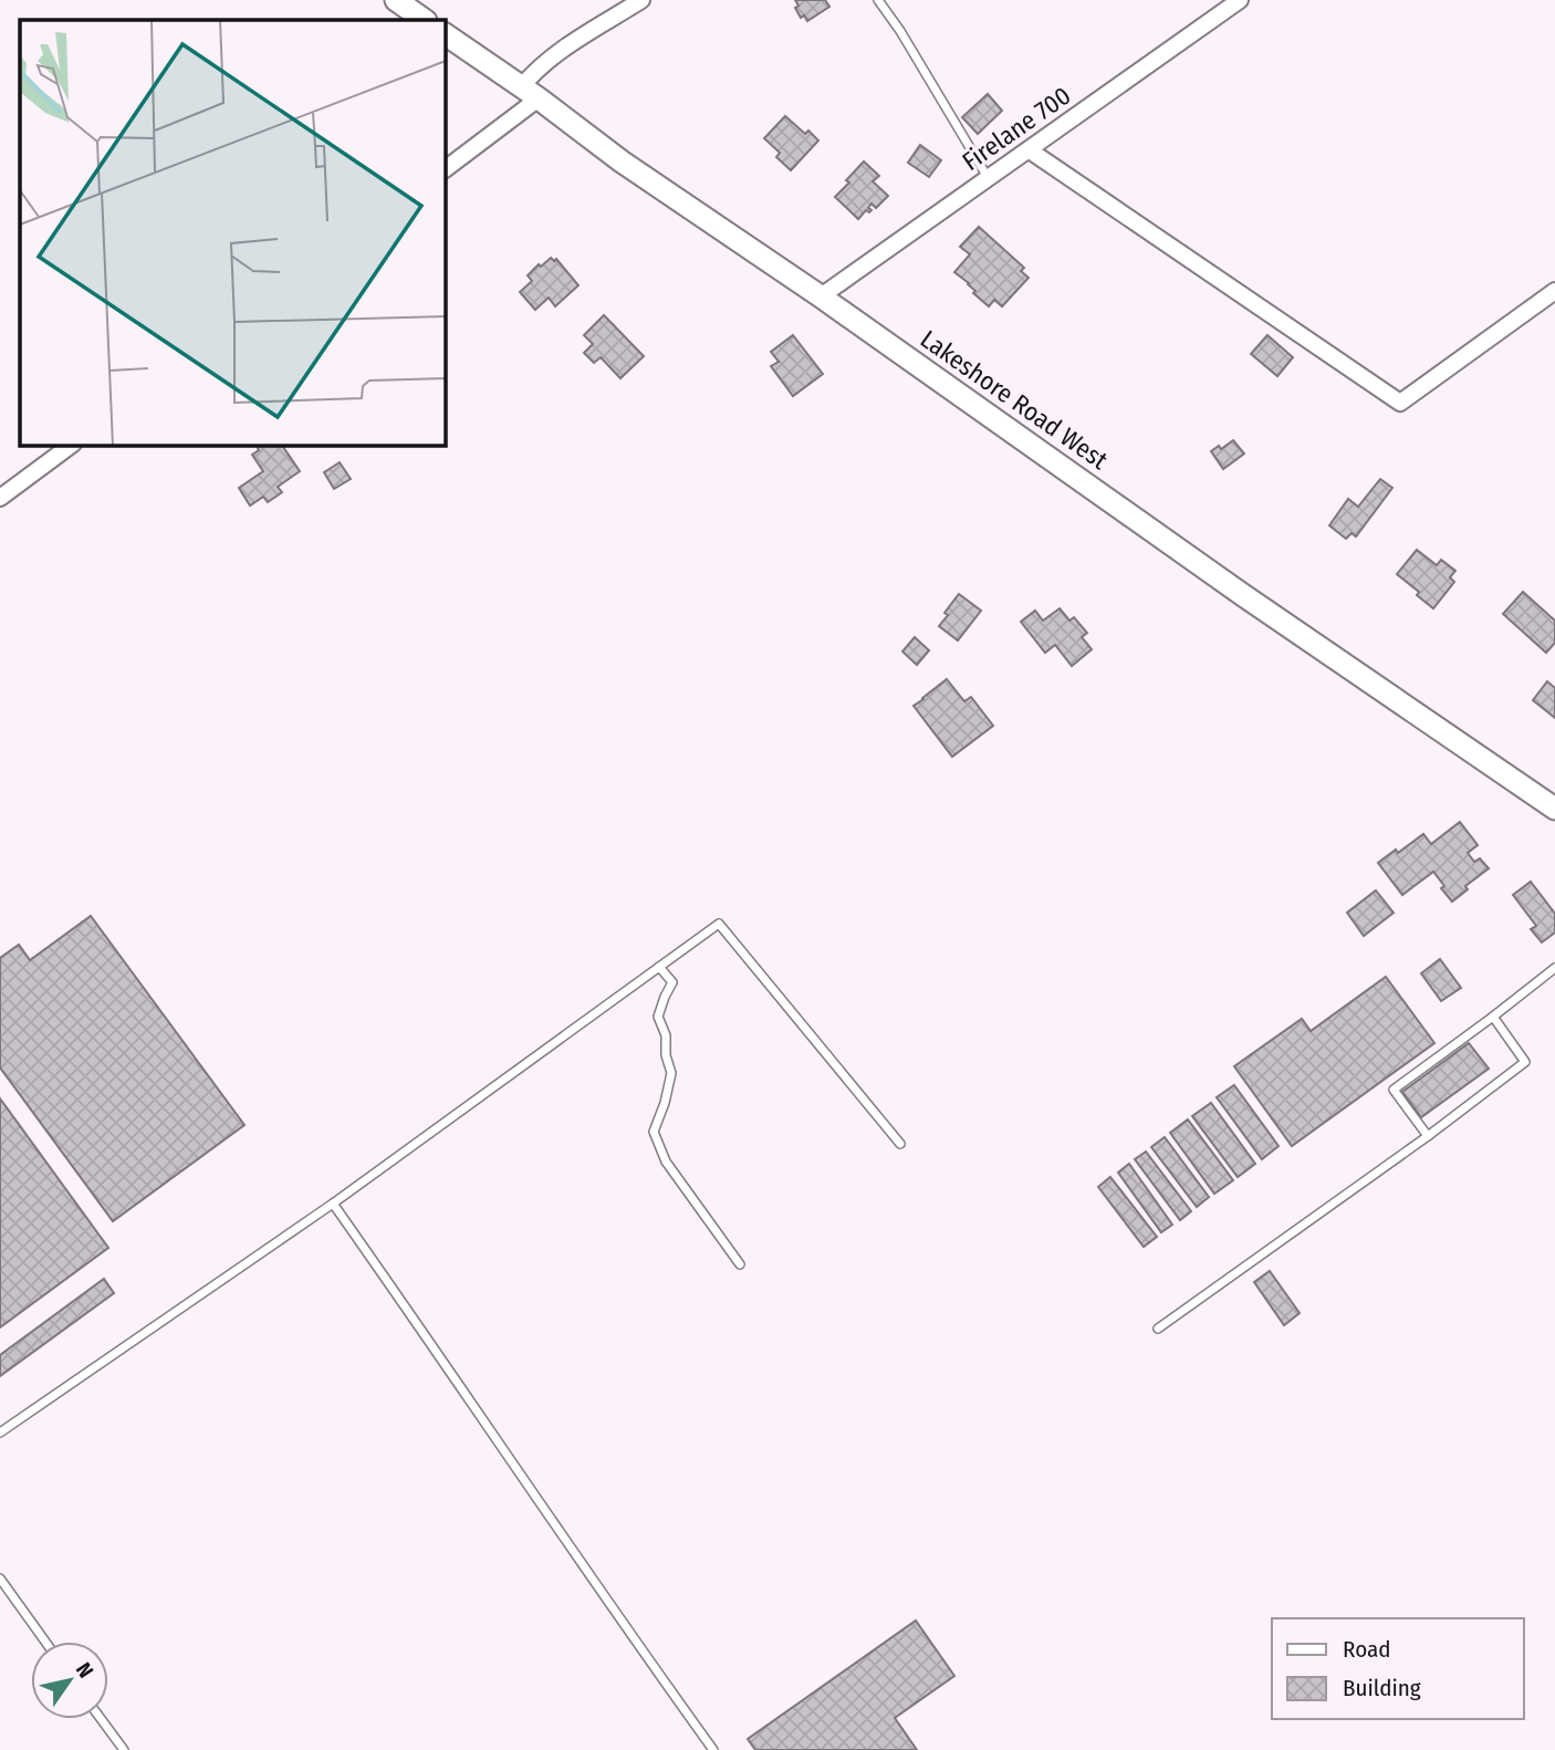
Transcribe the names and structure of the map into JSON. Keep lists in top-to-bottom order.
{
  "streets": {
    "main road": ["Lakeshore Road West"],
    "street": ["Firelane 700"]
  },
  "crossings": [
    ["Firelane 700", "Lakeshore Road West"]
  ],
  "legend": ["Road", "Building"],
  "north": "top right"
}
